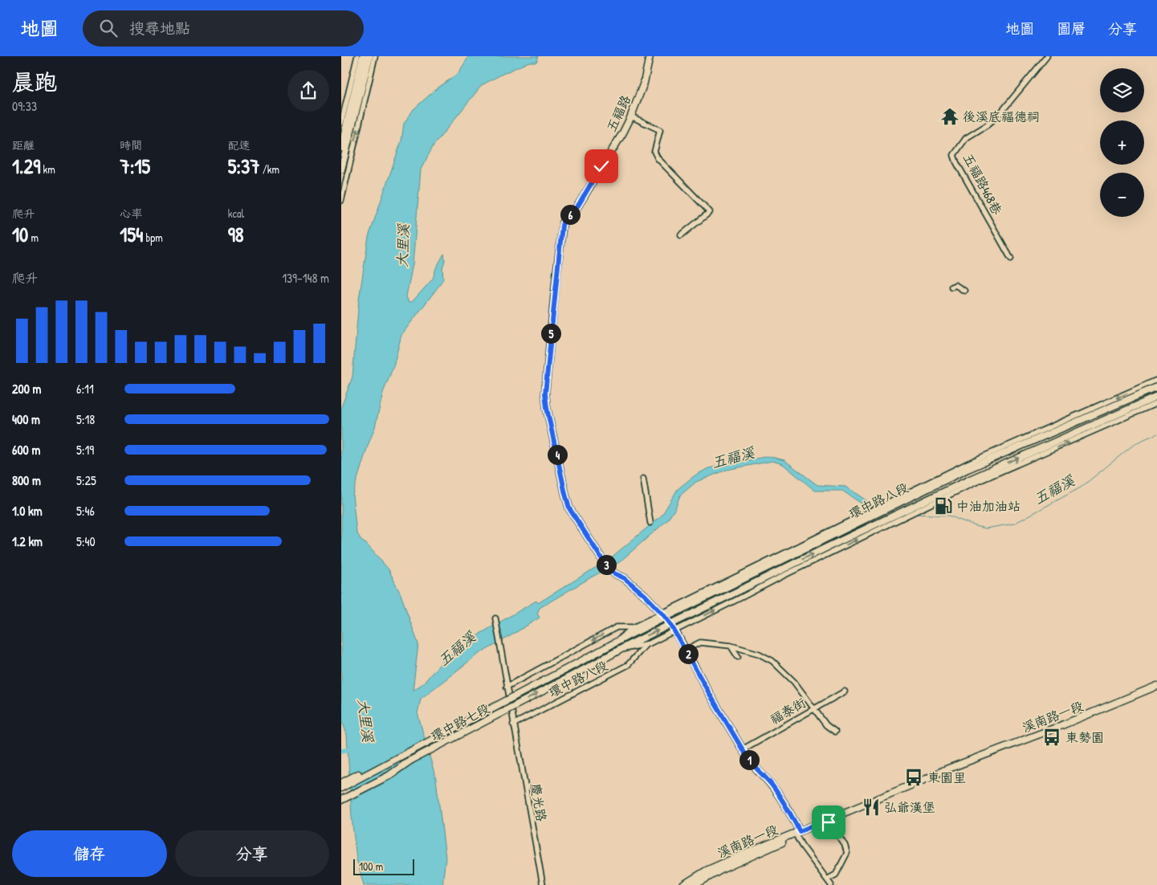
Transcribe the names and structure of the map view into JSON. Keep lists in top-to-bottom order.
{
  "streets": {
    "street": [
      "五福路",
      "五福路468巷",
      "環中路八段",
      "福泰街",
      "溪南路一段",
      "環中路七段",
      "慶光路"
    ]
  },
  "crossings": [
    ["五福路", "環中路八段"],
    ["環中路八段", "環中路七段"],
    ["環中路八段", "慶光路"]
  ],
  "water": ["大里溪", "五福溪"],
  "places": {
    "temple": ["後溪底福德祠"],
    "fuel station": ["中油加油站"],
    "bus stop": ["東勢園", "東園里"],
    "restaurant": ["弘爺漢堡"]
  },
  "scale_bar": "100 m",
  "page": {
    "header": "地圖",
    "search": "搜尋地點",
    "nav": ["地圖", "圖層", "分享"],
    "heading": ["晨跑", "09:33"],
    "map_buttons": ["+", "−"],
    "stats": [
      ["距離", "1.29 km"],
      ["時間", "7:15"],
      ["配速", "5:37 /km"],
      ["爬升", "10 m"],
      ["心率", "154 bpm"],
      ["kcal", "98"]
    ],
    "pins": [
      "6",
      "5",
      "4",
      "3",
      "2",
      "1"
    ],
    "chart": ["爬升", "139–148 m"],
    "list": [
      {
        "name": "200 m",
        "note": "6:11"
      },
      {
        "name": "400 m",
        "note": "5:18"
      },
      {
        "name": "600 m",
        "note": "5:19"
      },
      {
        "name": "800 m",
        "note": "5:25"
      },
      {
        "name": "1.0 km",
        "note": "5:46"
      },
      {
        "name": "1.2 km",
        "note": "5:40"
      }
    ],
    "buttons": ["儲存", "分享"],
    "scale": "100 m"
  }
}
